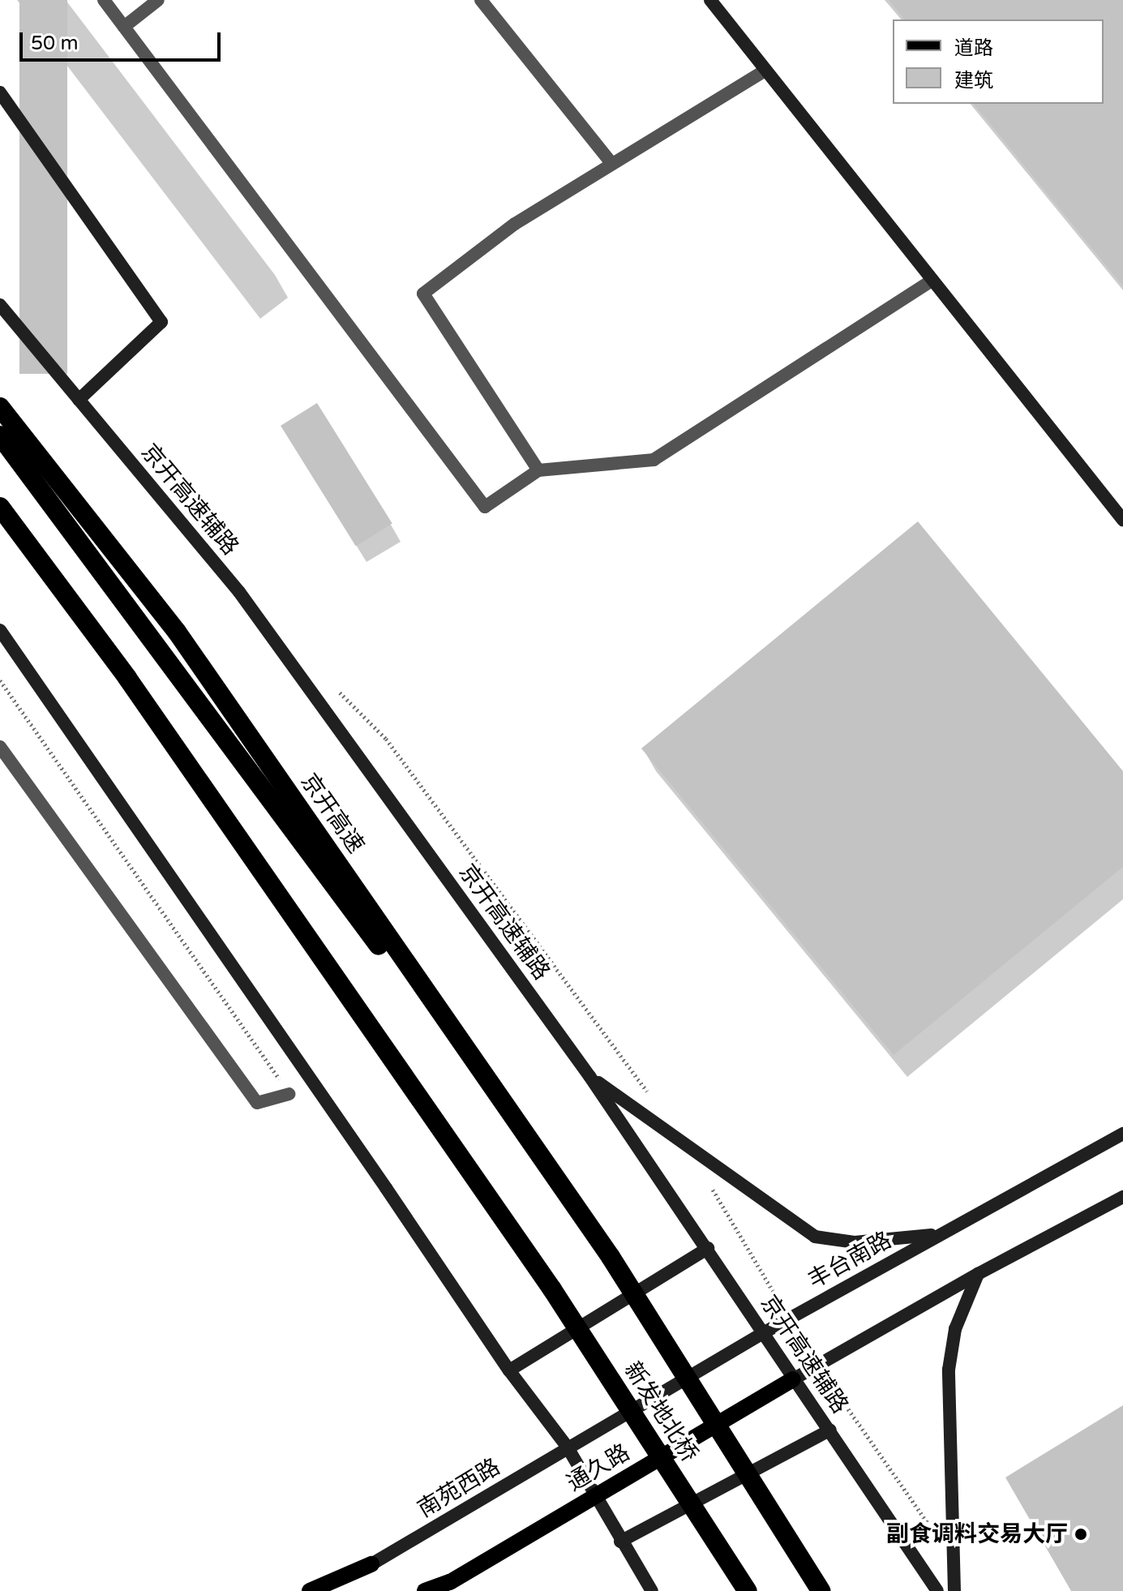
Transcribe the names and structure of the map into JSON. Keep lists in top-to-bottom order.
{
  "streets": {
    "highway": ["京开高速", "新发地北桥"],
    "main road": [
      "京开高速辅路",
      "丰台南路",
      "通久路",
      "南苑西路"
    ]
  },
  "crossings": [
    ["京开高速辅路", "丰台南路"],
    ["京开高速辅路", "通久路"],
    ["京开高速", "新发地北桥"],
    ["丰台南路", "南苑西路"]
  ],
  "places": ["副食调料交易大厅"],
  "legend": ["道路", "建筑"],
  "scale_bar": "50 m"
}
